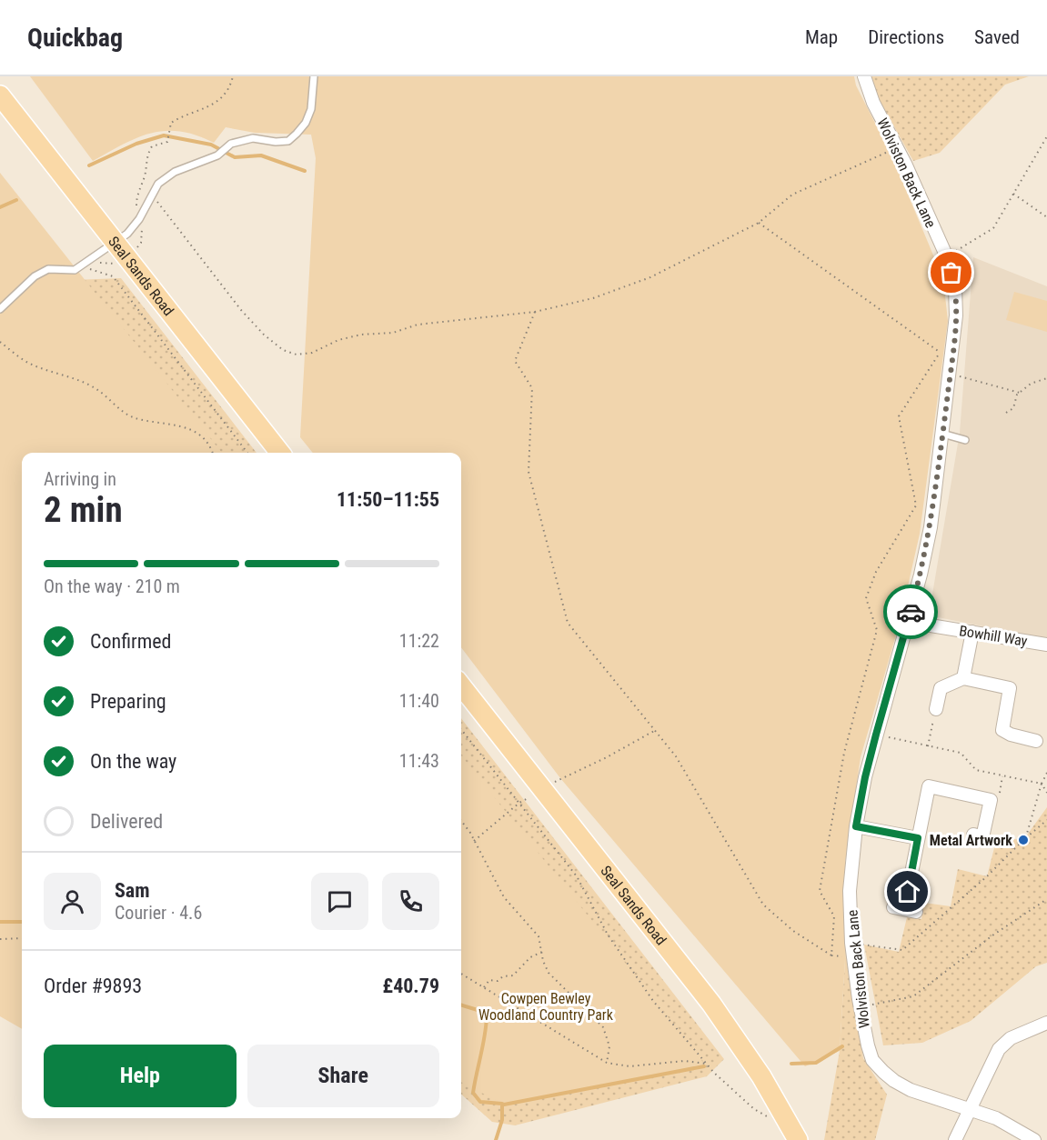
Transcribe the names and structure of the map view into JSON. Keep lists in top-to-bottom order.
{
  "streets": {
    "main road": ["Seal Sands Road"],
    "street": ["Wolviston Back Lane", "Bowhill Way"]
  },
  "crossings": [
    ["Wolviston Back Lane", "Bowhill Way"]
  ],
  "parks": ["Cowpen Bewley Woodland Country Park"],
  "places": ["Metal Artwork"],
  "page": {
    "header": "Quickbag",
    "nav": ["Map", "Directions", "Saved"],
    "heading": ["2 min", "Arriving in", "11:50–11:55"],
    "panel": [
      "Sam",
      "Courier · 4.6",
      "Order #9893",
      "£40.79"
    ],
    "bar": "On the way · 210 m",
    "list": [
      ["Confirmed", "11:22"],
      ["Preparing", "11:40"],
      ["On the way", "11:43"],
      "Delivered"
    ],
    "buttons": ["Help", "Share"]
  }
}
